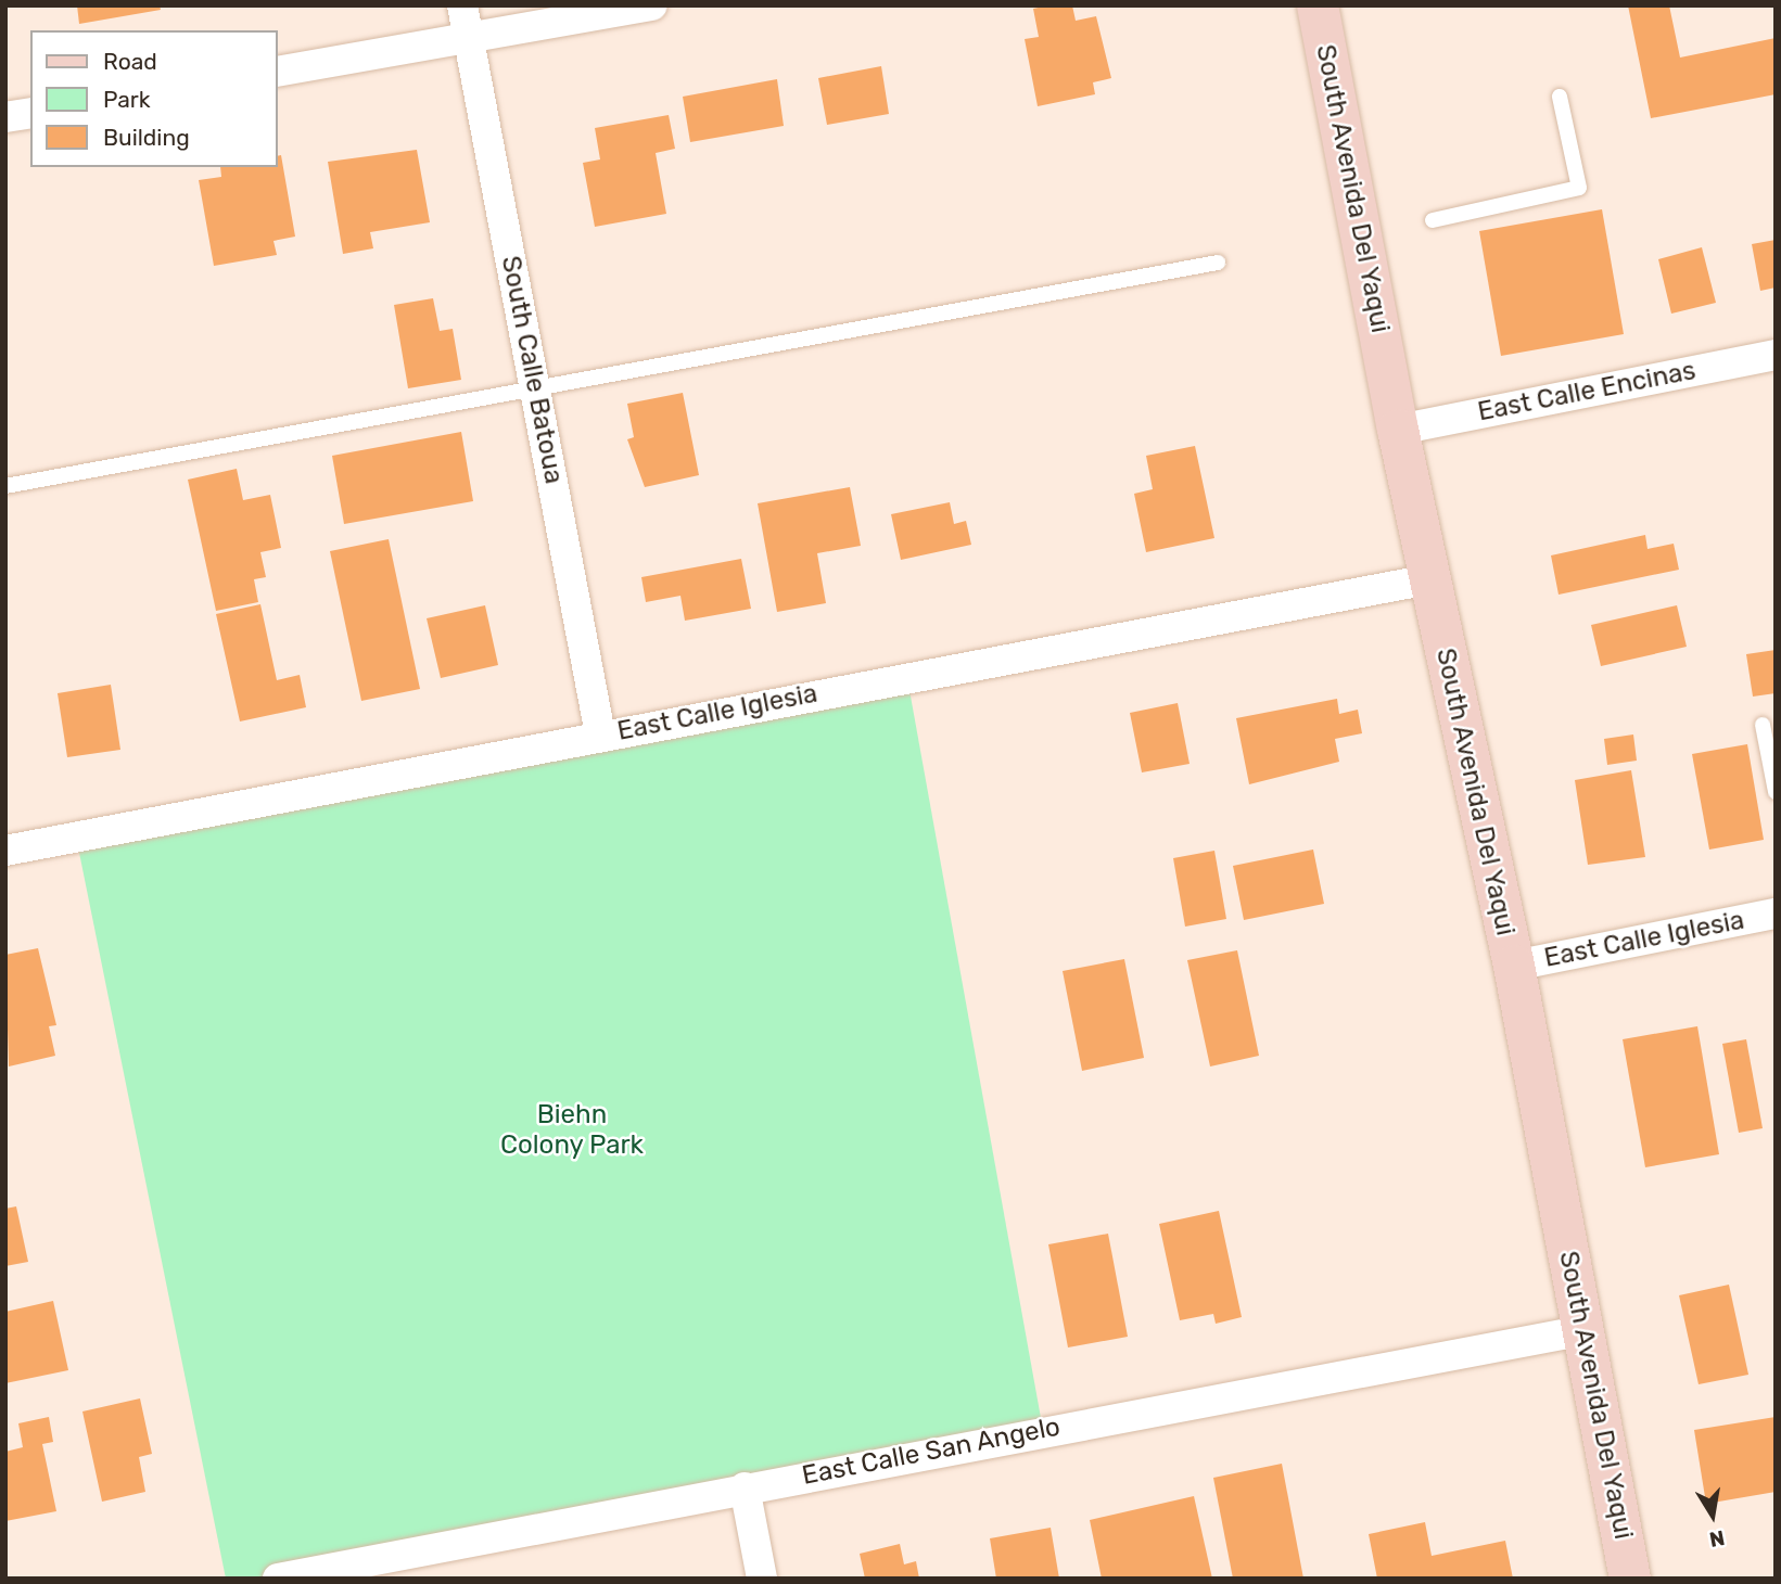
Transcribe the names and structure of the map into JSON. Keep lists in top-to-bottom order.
{
  "streets": {
    "street": [
      "South Avenida Del Yaqui",
      "South Calle Batoua",
      "East Calle Encinas",
      "East Calle Iglesia",
      "East Calle San Angelo"
    ]
  },
  "crossings": [
    ["South Avenida Del Yaqui", "East Calle Encinas"],
    ["South Avenida Del Yaqui", "East Calle Iglesia"],
    ["South Avenida Del Yaqui", "East Calle San Angelo"],
    ["South Calle Batoua", "East Calle Iglesia"]
  ],
  "parks": ["Biehn Colony Park"],
  "legend": ["Road", "Park", "Building"],
  "north": "bottom"
}
